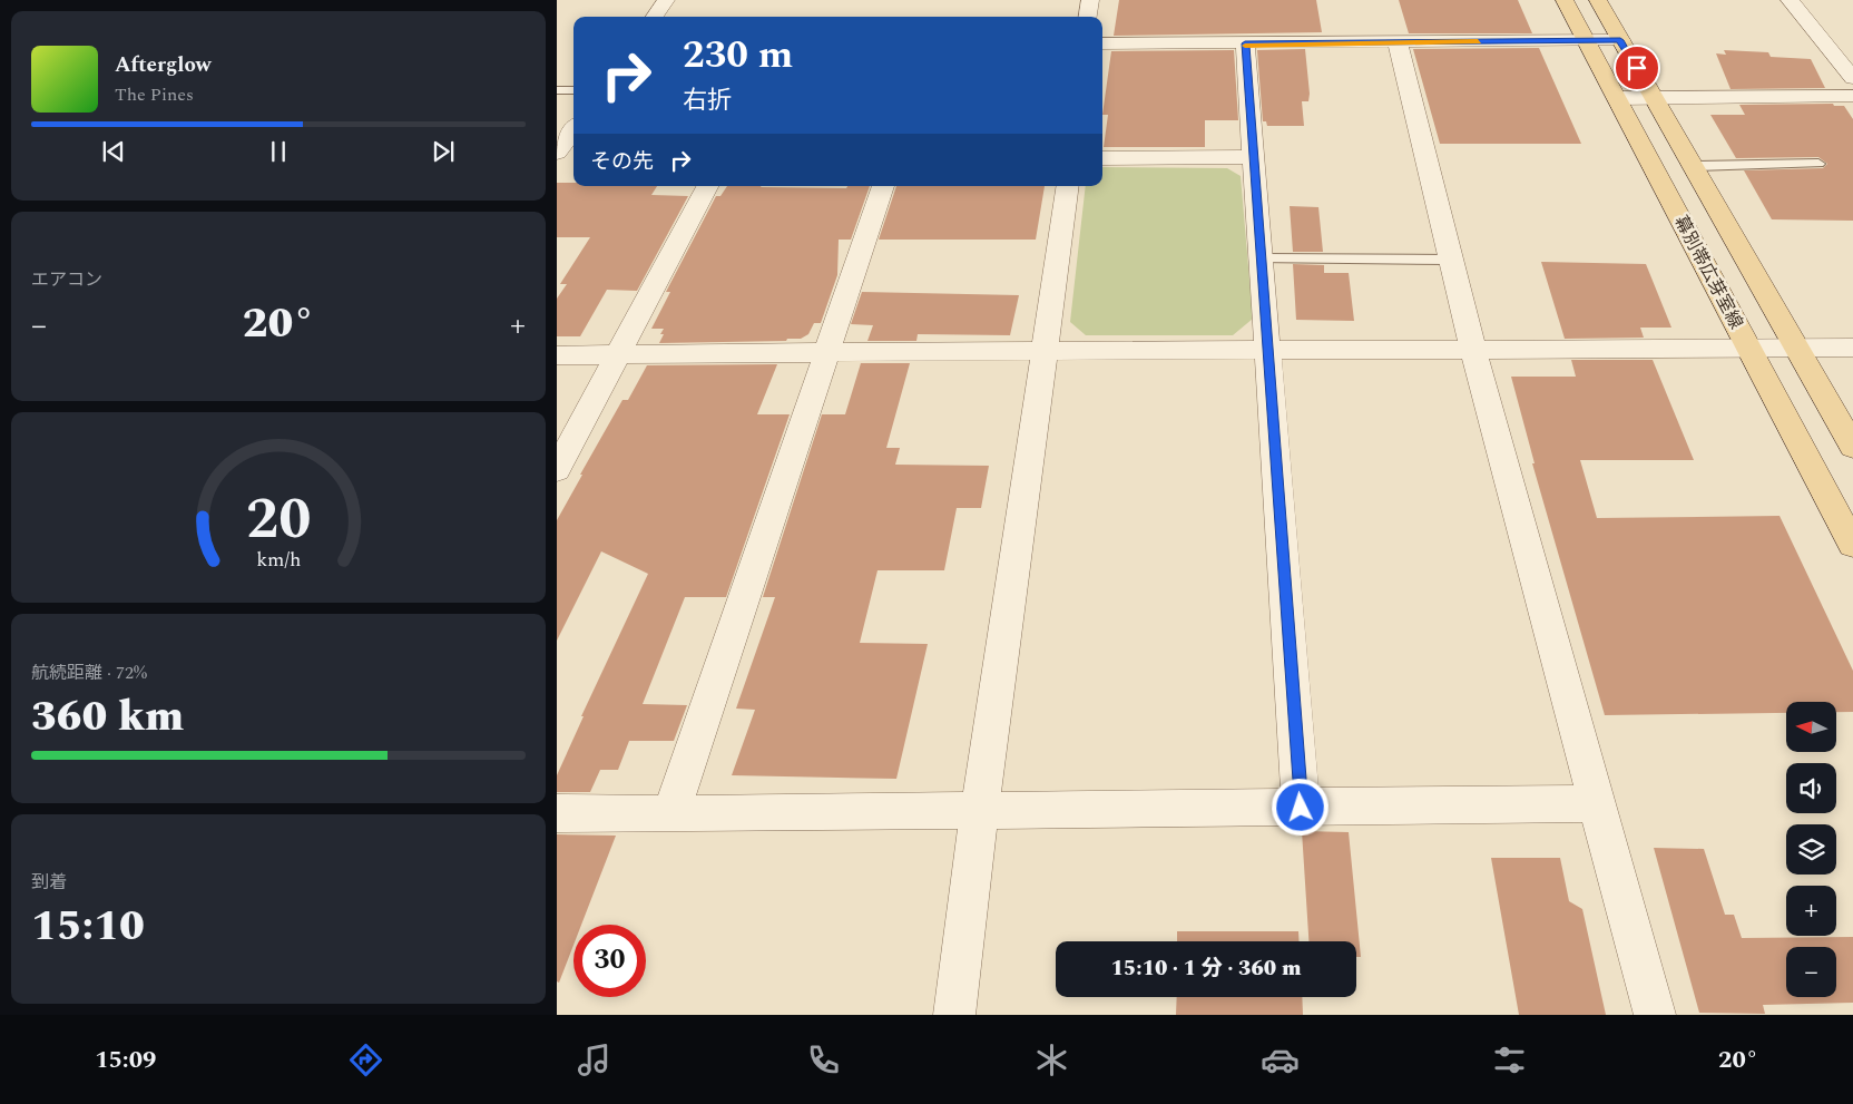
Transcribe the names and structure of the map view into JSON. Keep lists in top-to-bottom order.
{
  "streets": {
    "main road": ["幕別帯広芽室線"]
  },
  "north": "left",
  "page": {
    "turn": ["230 m", "右折"],
    "song": ["Afterglow", "The Pines"],
    "then": "その先",
    "tile": [
      "エアコン",
      ["航続距離 · 72%", "360 km"],
      ["到着", "15:10"]
    ],
    "heat": ["−", "20°", "+"],
    "map_buttons": ["+", "−"],
    "limit": "30",
    "trip": "15:10 · 1 分 · 360 m",
    "tabs": ["15:09", "20°"],
    "gauge": ["20", "km/h"]
  }
}
